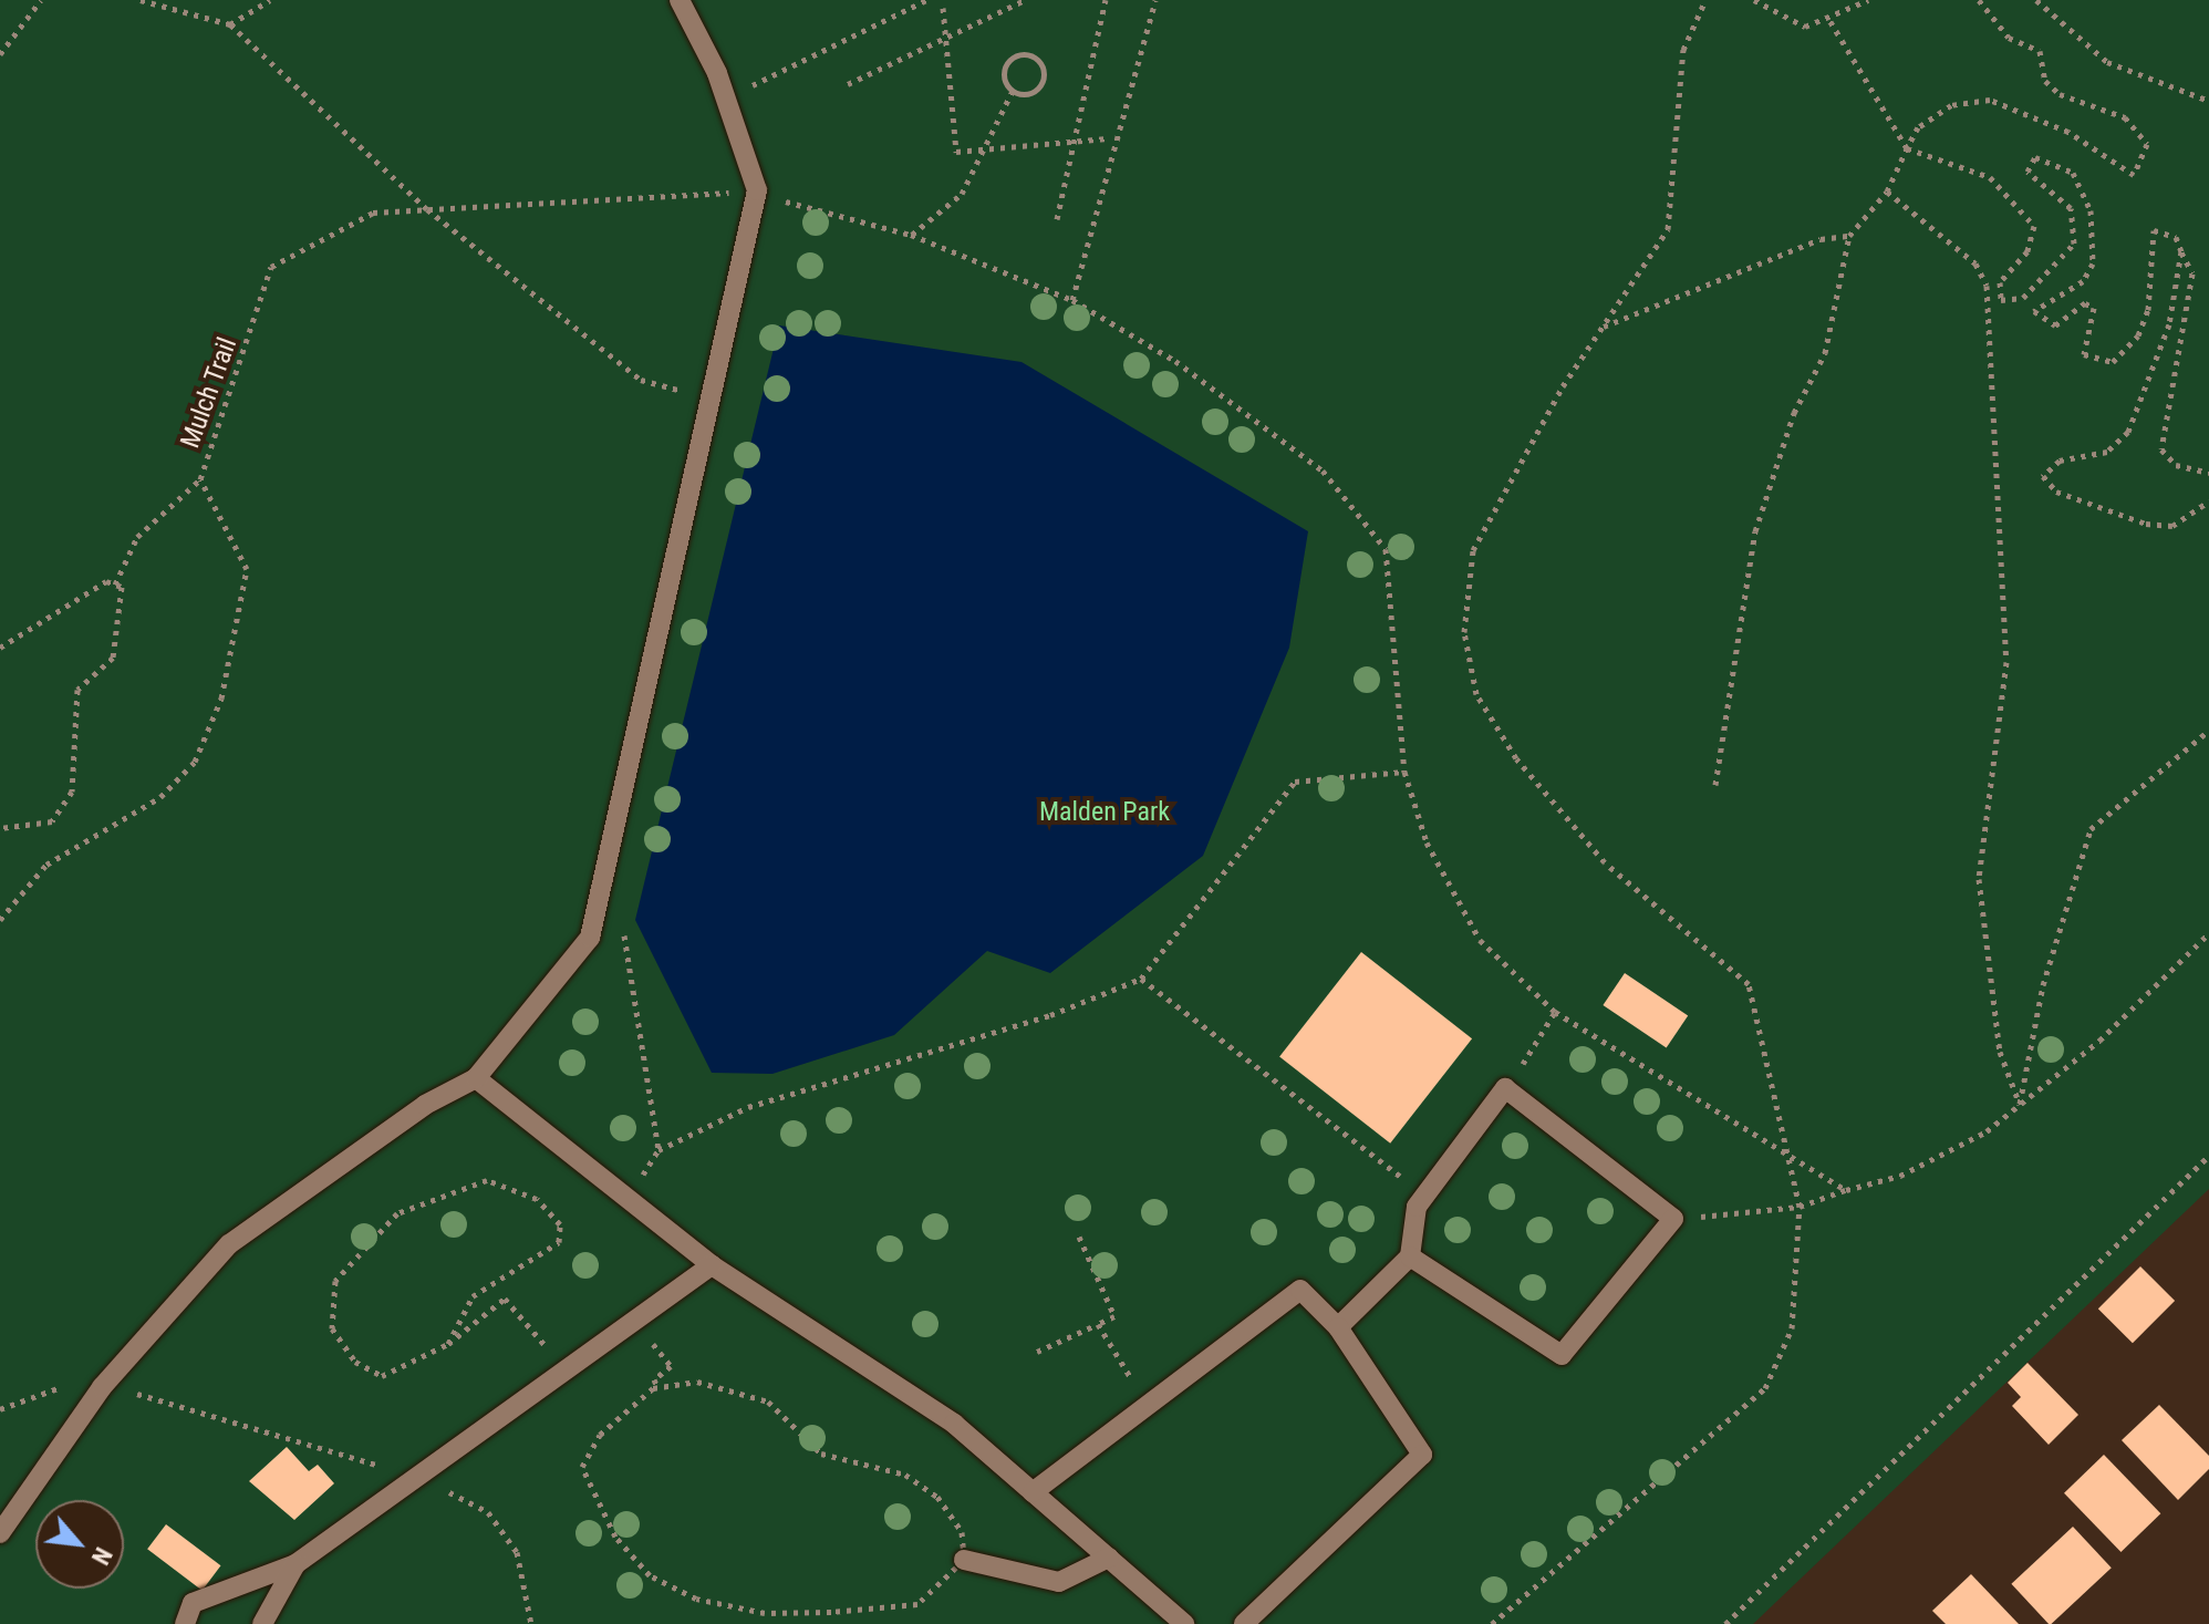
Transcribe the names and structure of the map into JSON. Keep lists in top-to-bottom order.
{
  "streets": {
    "path": ["Mulch Trail"]
  },
  "parks": ["Malden Park"],
  "north": "bottom right"
}
